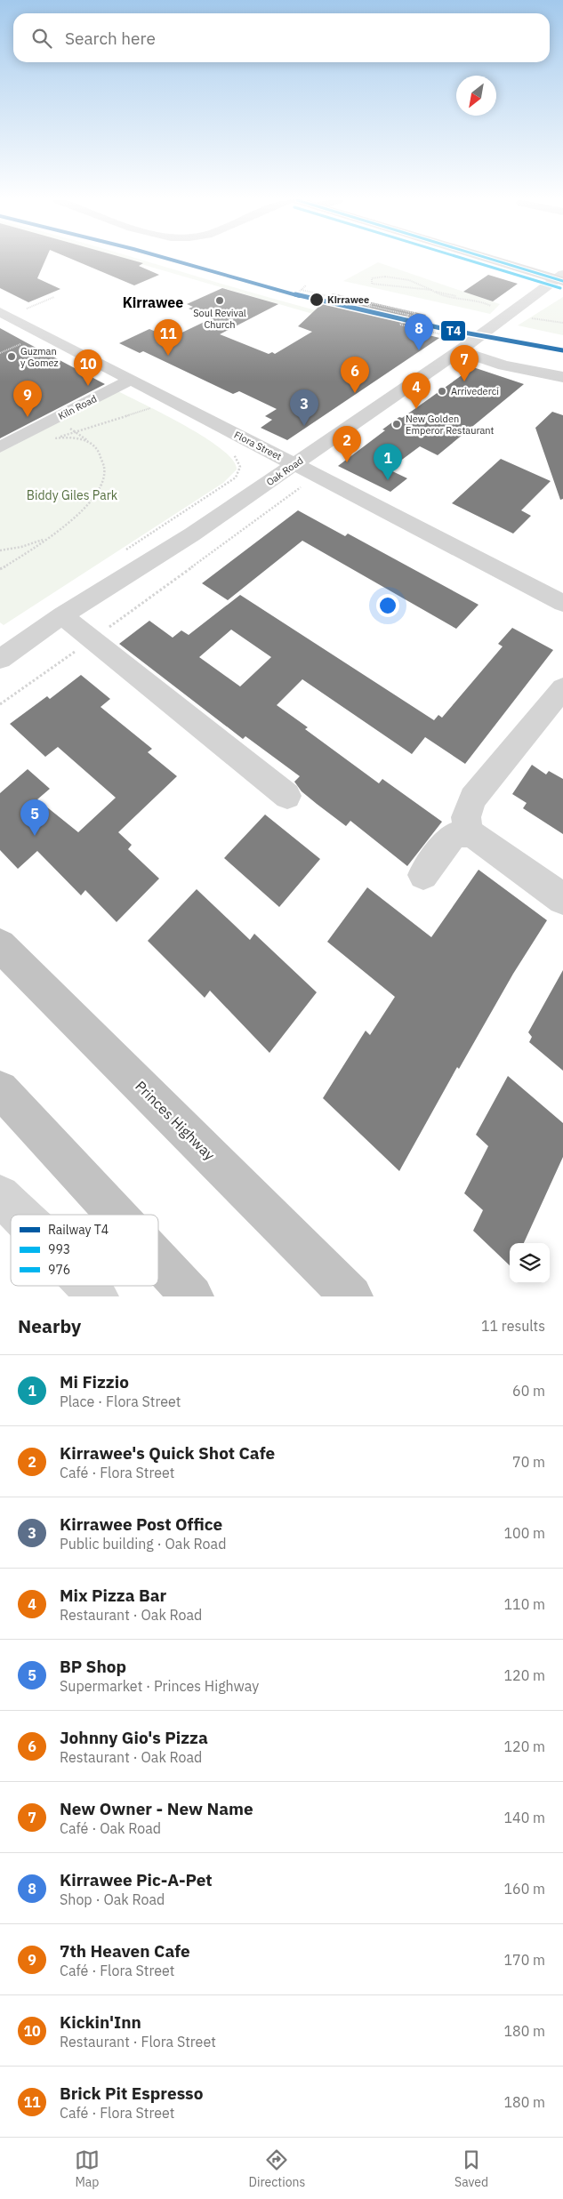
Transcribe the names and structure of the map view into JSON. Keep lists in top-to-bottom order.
{
  "streets": {
    "highway": ["Princes Highway"],
    "street": ["Kiln Road", "Flora Street", "Oak Road"]
  },
  "crossings": [
    ["Kiln Road", "Flora Street"],
    ["Flora Street", "Oak Road"]
  ],
  "districts": ["Kirrawee"],
  "parks": ["Biddy Giles Park"],
  "places": [
    "Kirrawee",
    "Soul Revival Church",
    "Guzman y Gomez",
    "Arrivederci",
    "New Golden Emperor Restaurant"
  ],
  "lines": ["rail line T4", "transit line 993", "transit line 976"],
  "legend": ["Railway T4", "993", "976"],
  "north": "bottom left",
  "page": {
    "search": "Search here",
    "pins": [
      "8",
      "11",
      "7",
      "10",
      "6",
      "4",
      "9",
      "3",
      "2",
      "1",
      "5"
    ],
    "heading": ["Nearby", "11 results"],
    "list": [
      {
        "mark": "1",
        "name": "Mi Fizzio",
        "note": "Place · Flora Street",
        "value": "60 m"
      },
      {
        "mark": "2",
        "name": "Kirrawee's Quick Shot Cafe",
        "note": "Café · Flora Street",
        "value": "70 m"
      },
      {
        "mark": "3",
        "name": "Kirrawee Post Office",
        "note": "Public building · Oak Road",
        "value": "100 m"
      },
      {
        "mark": "4",
        "name": "Mix Pizza Bar",
        "note": "Restaurant · Oak Road",
        "value": "110 m"
      },
      {
        "mark": "5",
        "name": "BP Shop",
        "note": "Supermarket · Princes Highway",
        "value": "120 m"
      },
      {
        "mark": "6",
        "name": "Johnny Gio's Pizza",
        "note": "Restaurant · Oak Road",
        "value": "120 m"
      },
      {
        "mark": "7",
        "name": "New Owner - New Name",
        "note": "Café · Oak Road",
        "value": "140 m"
      },
      {
        "mark": "8",
        "name": "Kirrawee Pic-A-Pet",
        "note": "Shop · Oak Road",
        "value": "160 m"
      },
      {
        "mark": "9",
        "name": "7th Heaven Cafe",
        "note": "Café · Flora Street",
        "value": "170 m"
      },
      {
        "mark": "10",
        "name": "Kickin'Inn",
        "note": "Restaurant · Flora Street",
        "value": "180 m"
      },
      {
        "mark": "11",
        "name": "Brick Pit Espresso",
        "note": "Café · Flora Street",
        "value": "180 m"
      }
    ],
    "nav": ["Map", "Directions", "Saved"]
  }
}
